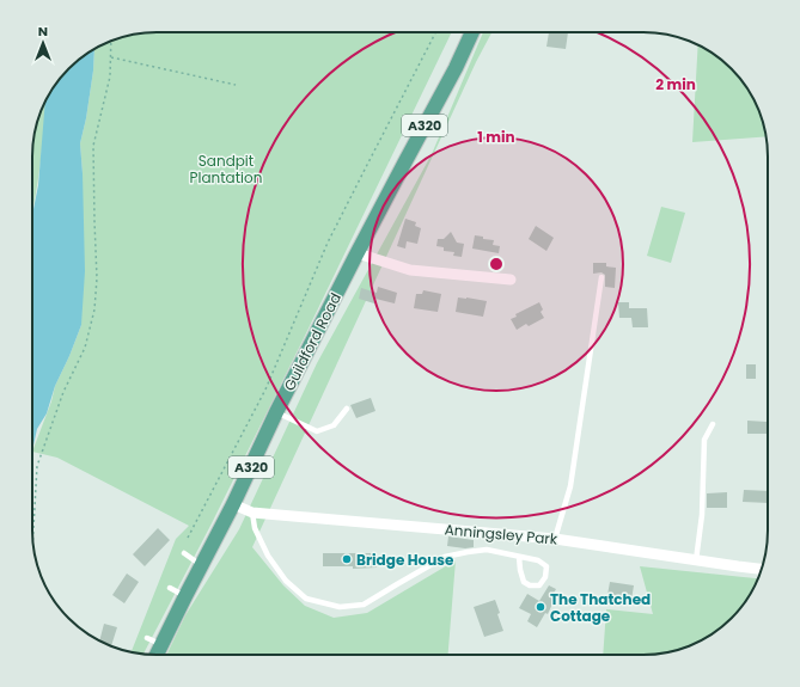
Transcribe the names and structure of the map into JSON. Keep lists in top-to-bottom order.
{
  "streets": {
    "main road": ["A320", "Guildford Road"],
    "street": ["Anningsley Park"]
  },
  "crossings": [
    ["Guildford Road", "Anningsley Park"]
  ],
  "parks": ["Sandpit Plantation"],
  "places": ["Bridge House", "The Thatched Cottage"],
  "north": "top",
  "rings": ["2 min", "1 min"]
}
